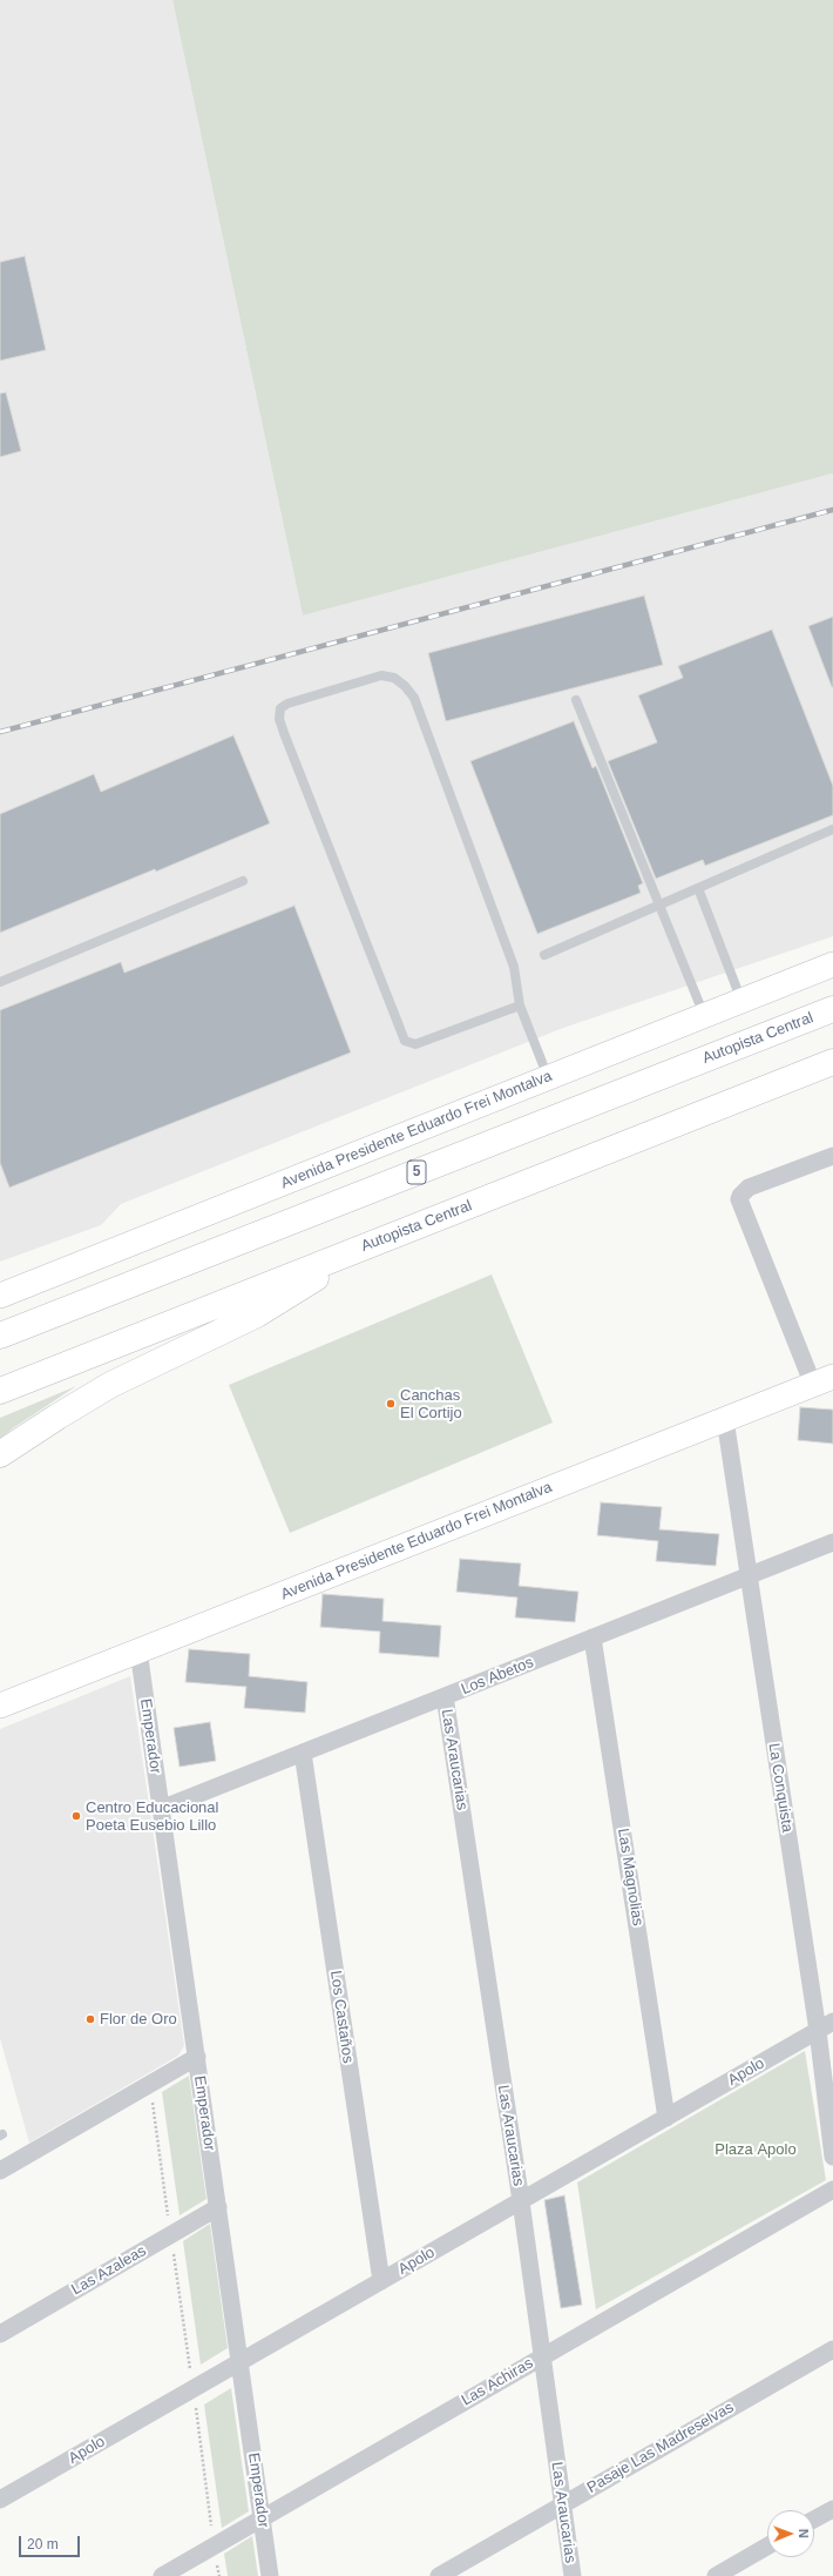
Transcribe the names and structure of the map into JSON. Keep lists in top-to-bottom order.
{
  "streets": {
    "highway": ["Autopista Central", "5"],
    "main road": ["Avenida Presidente Eduardo Frei Montalva"],
    "street": [
      "Los Abetos",
      "Emperador",
      "Las Araucarias",
      "La Conquista",
      "Las Magnolias",
      "Los Castaños",
      "Apolo",
      "Las Azaleas",
      "Las Achiras",
      "Pasaje Las Madreselvas"
    ]
  },
  "crossings": [
    ["Avenida Presidente Eduardo Frei Montalva", "Emperador"],
    ["Avenida Presidente Eduardo Frei Montalva", "La Conquista"],
    ["Los Abetos", "Emperador"],
    ["Los Abetos", "Las Araucarias"],
    ["Los Abetos", "La Conquista"],
    ["Los Abetos", "Las Magnolias"],
    ["Los Abetos", "Los Castaños"],
    ["Emperador", "Apolo"],
    ["Emperador", "Las Azaleas"],
    ["Emperador", "Las Achiras"],
    ["Las Araucarias", "Apolo"],
    ["Las Araucarias", "Las Achiras"],
    ["Las Araucarias", "Pasaje Las Madreselvas"],
    ["La Conquista", "Apolo"],
    ["Las Magnolias", "Apolo"],
    ["Los Castaños", "Apolo"]
  ],
  "parks": ["Plaza Apolo"],
  "places": ["Canchas El Cortijo", "Centro Educacional Poeta Eusebio Lillo", "Flor de Oro"],
  "scale_bar": "20 m",
  "north": "right"
}
